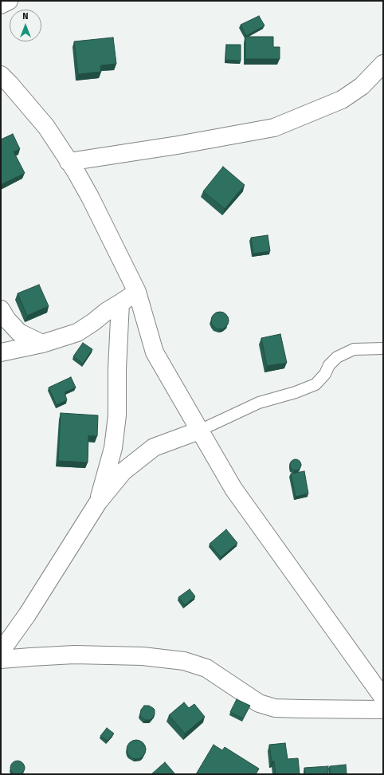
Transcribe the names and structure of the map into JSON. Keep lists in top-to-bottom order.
{
  "north": "top"
}
